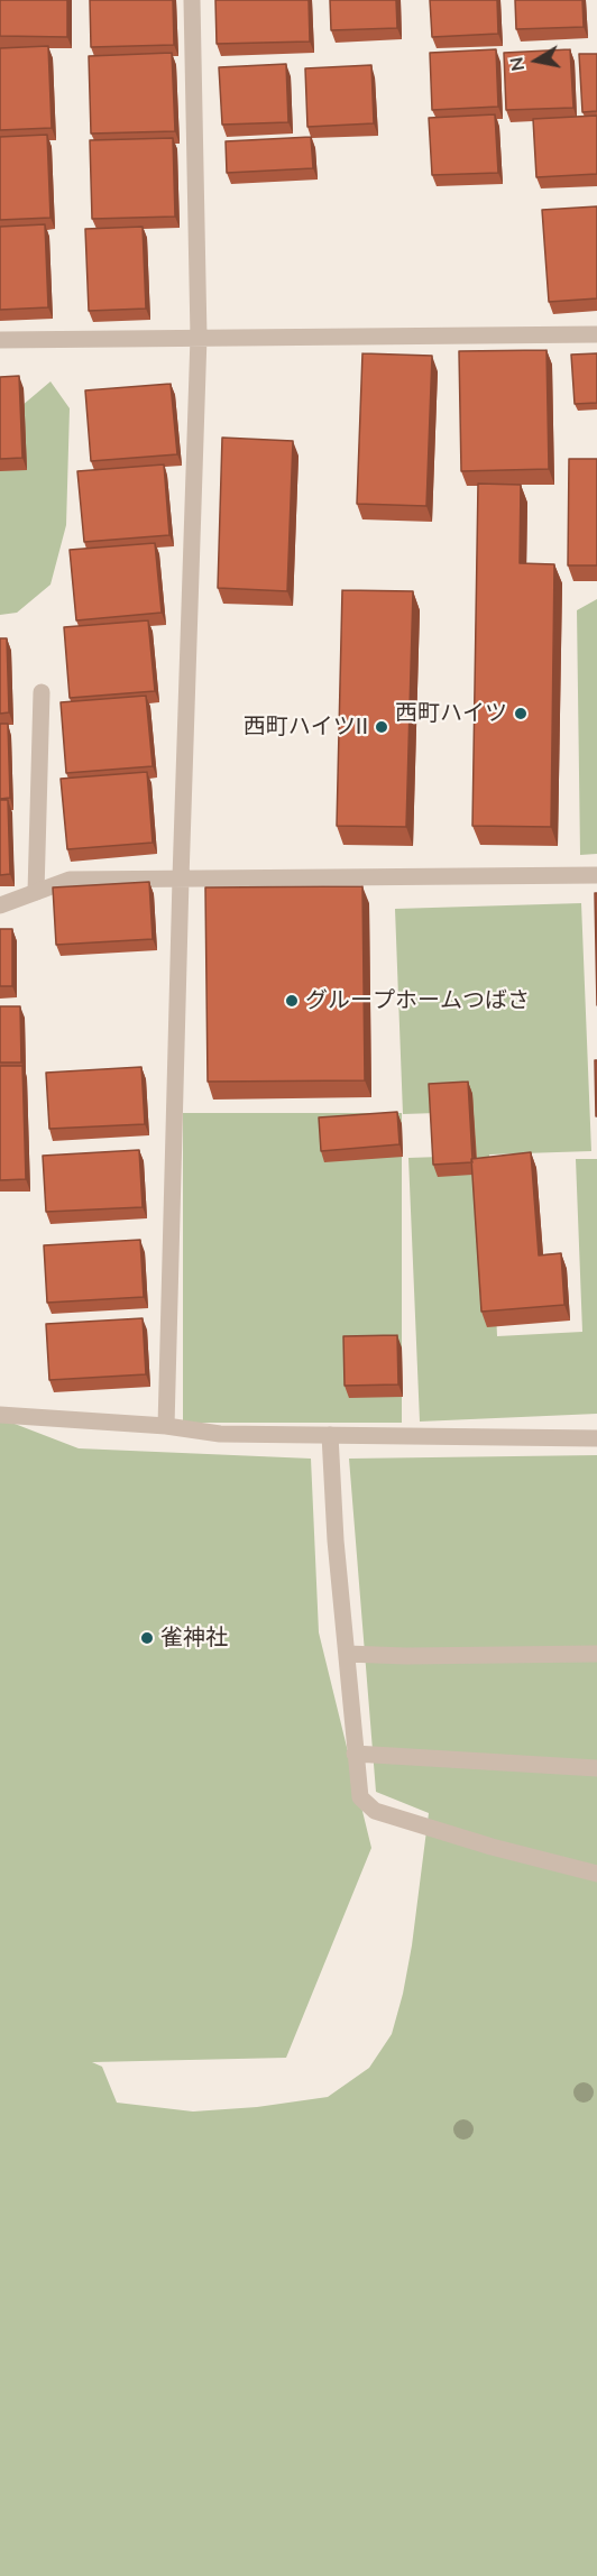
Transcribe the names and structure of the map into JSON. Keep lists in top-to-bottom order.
{
  "places": [
    "西町ハイツ",
    "西町ハイツII",
    "グループホームつばさ",
    "雀神社"
  ],
  "north": "left"
}
